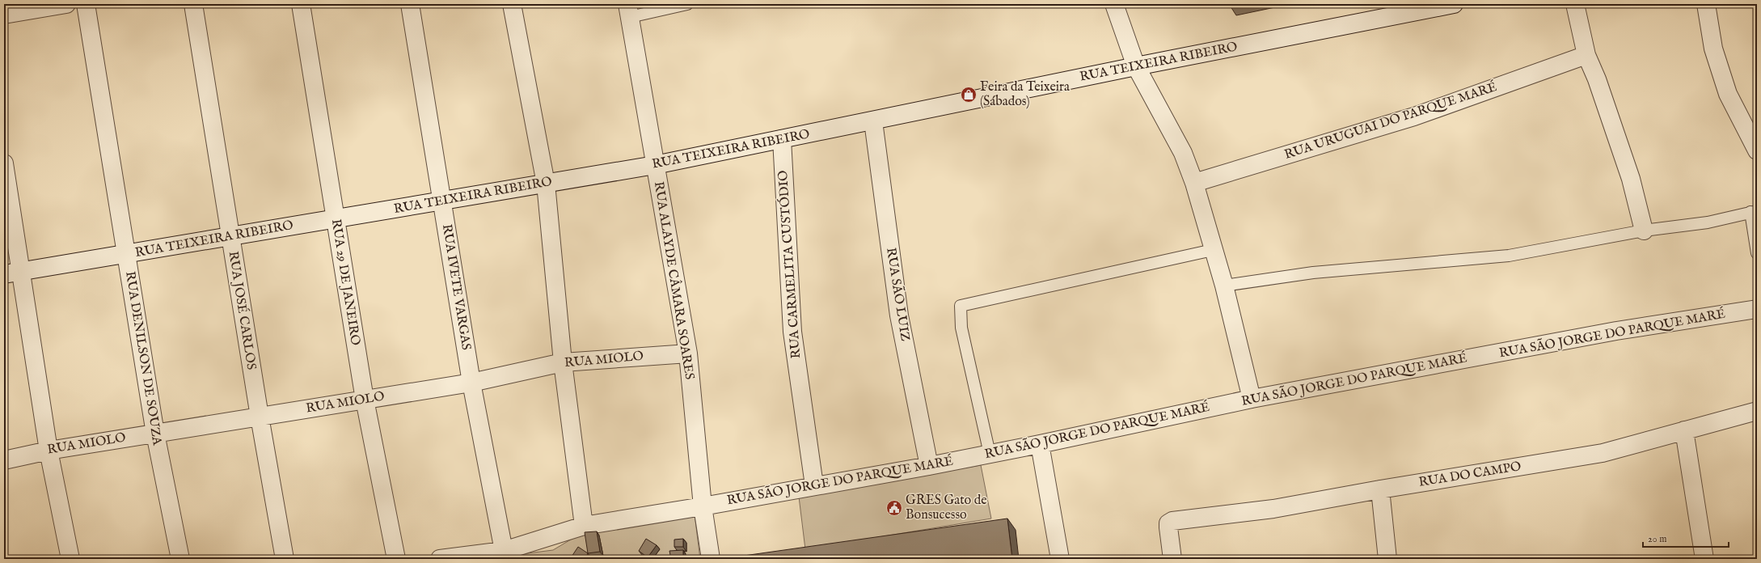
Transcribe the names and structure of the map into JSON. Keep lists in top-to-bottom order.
{
  "streets": {
    "street": [
      "RUA TEIXEIRA RIBEIRO",
      "RUA URUGUAI DO PARQUE MARÉ",
      "RUA CARMELITA CUSTÓDIO",
      "RUA ALAYDE CÂMARA SOARES",
      "RUA 29 DE JANEIRO",
      "RUA IVETE VARGAS",
      "RUA SÃO LUIZ",
      "RUA JOSÉ CARLOS",
      "RUA SÃO JORGE DO PARQUE MARÉ",
      "RUA DENILSON DE SOUZA",
      "RUA MIOLO",
      "RUA DO CAMPO"
    ]
  },
  "crossings": [
    ["RUA TEIXEIRA RIBEIRO", "RUA CARMELITA CUSTÓDIO"],
    ["RUA TEIXEIRA RIBEIRO", "RUA ALAYDE CÂMARA SOARES"],
    ["RUA TEIXEIRA RIBEIRO", "RUA 29 DE JANEIRO"],
    ["RUA TEIXEIRA RIBEIRO", "RUA IVETE VARGAS"],
    ["RUA TEIXEIRA RIBEIRO", "RUA SÃO LUIZ"],
    ["RUA TEIXEIRA RIBEIRO", "RUA JOSÉ CARLOS"],
    ["RUA TEIXEIRA RIBEIRO", "RUA DENILSON DE SOUZA"],
    ["RUA CARMELITA CUSTÓDIO", "RUA SÃO JORGE DO PARQUE MARÉ"],
    ["RUA ALAYDE CÂMARA SOARES", "RUA SÃO JORGE DO PARQUE MARÉ"],
    ["RUA ALAYDE CÂMARA SOARES", "RUA MIOLO"],
    ["RUA 29 DE JANEIRO", "RUA MIOLO"],
    ["RUA IVETE VARGAS", "RUA SÃO JORGE DO PARQUE MARÉ"],
    ["RUA IVETE VARGAS", "RUA MIOLO"],
    ["RUA SÃO LUIZ", "RUA SÃO JORGE DO PARQUE MARÉ"],
    ["RUA JOSÉ CARLOS", "RUA MIOLO"],
    ["RUA DENILSON DE SOUZA", "RUA MIOLO"]
  ],
  "places": {
    "shop": ["Feira da Teixeira (Sábados)"],
    "public building": ["GRES Gato de Bonsucesso"]
  },
  "scale_bar": "20 m"
}
